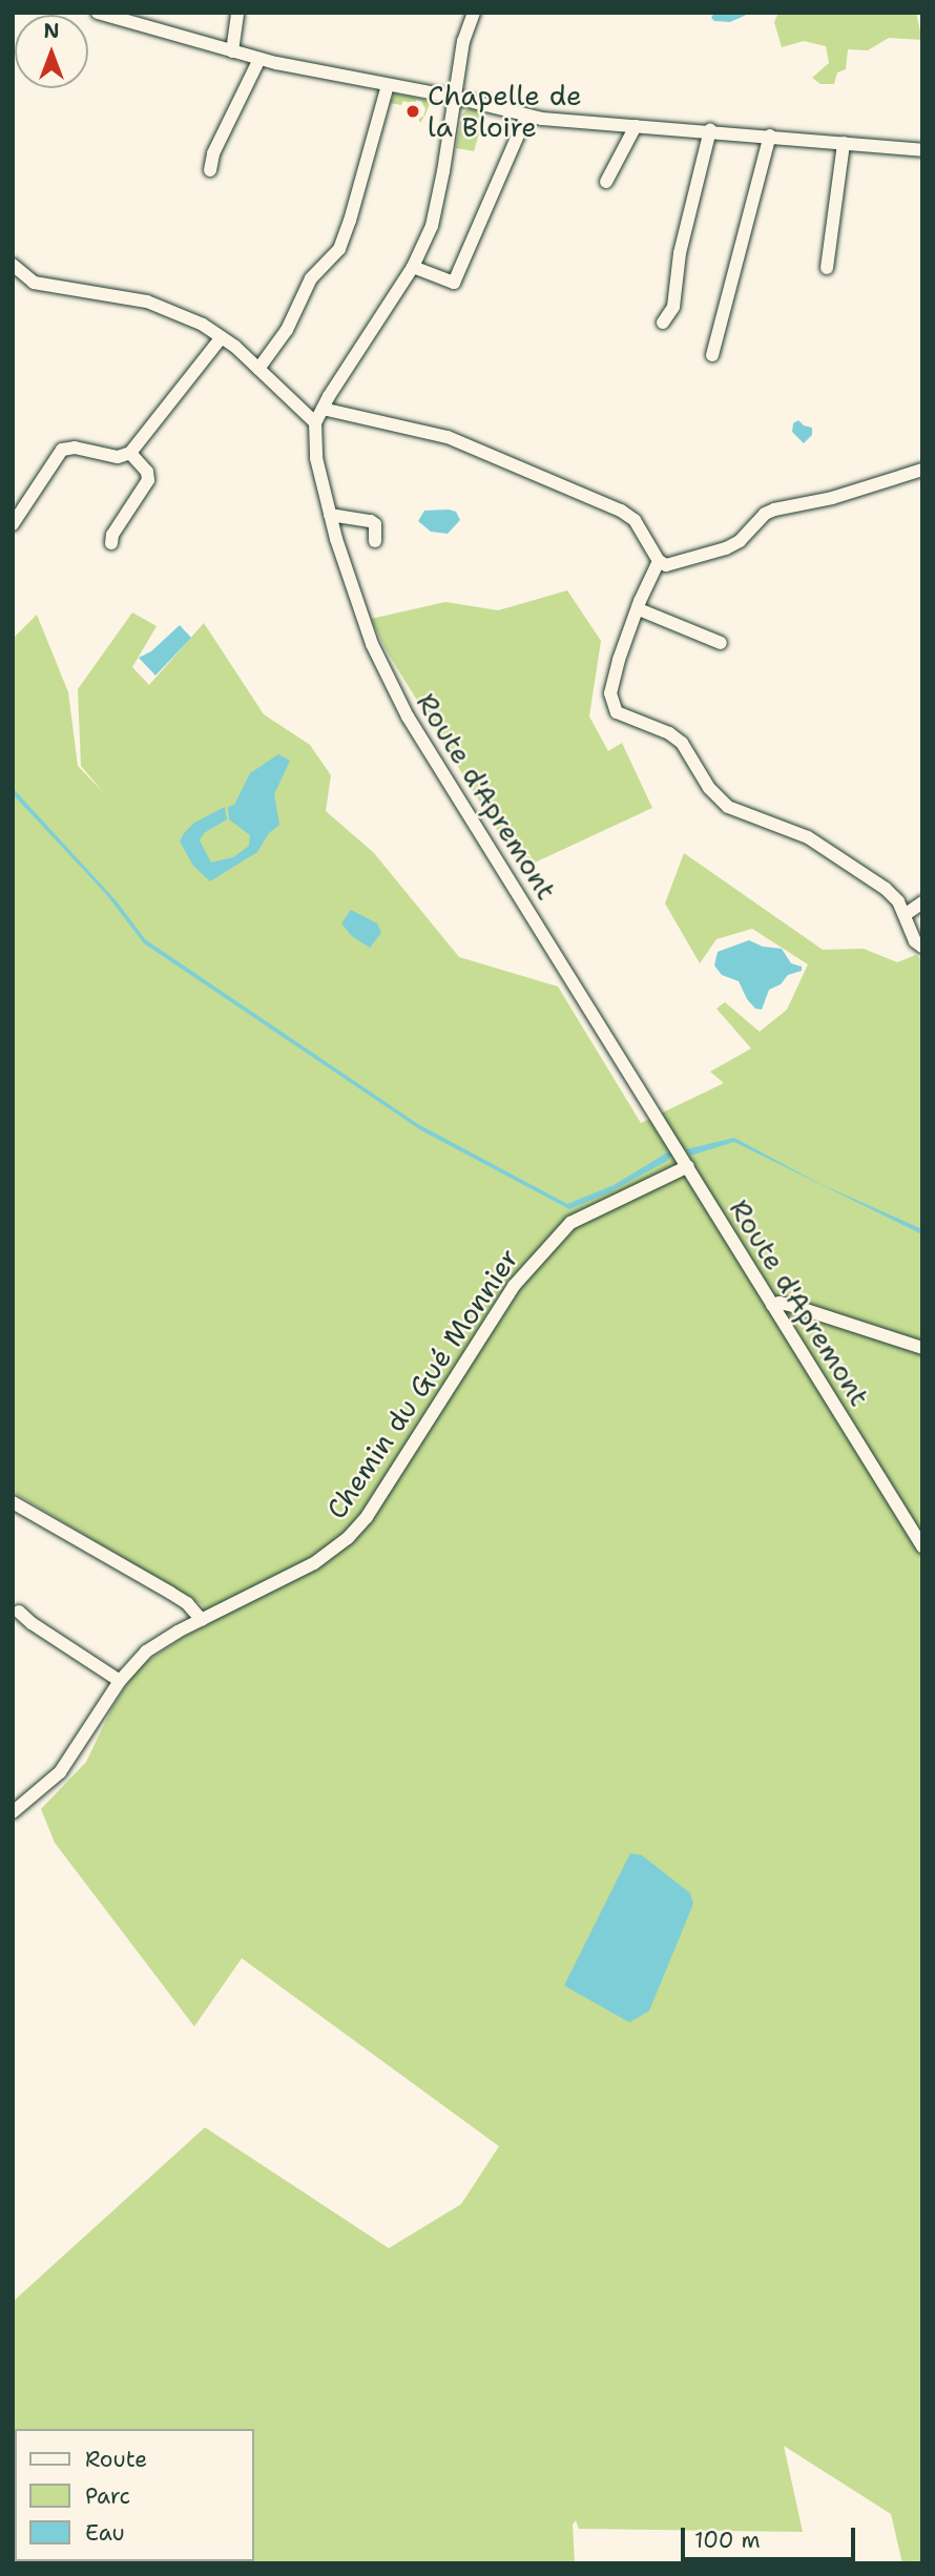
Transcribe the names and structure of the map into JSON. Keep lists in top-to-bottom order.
{
  "streets": {
    "street": ["Route d'Apremont", "Chemin du Gué Monnier"]
  },
  "crossings": [
    ["Route d'Apremont", "Chemin du Gué Monnier"]
  ],
  "places": ["Chapelle de la Bloire"],
  "legend": ["Route", "Parc", "Eau"],
  "scale_bar": "100 m",
  "north": "top"
}
